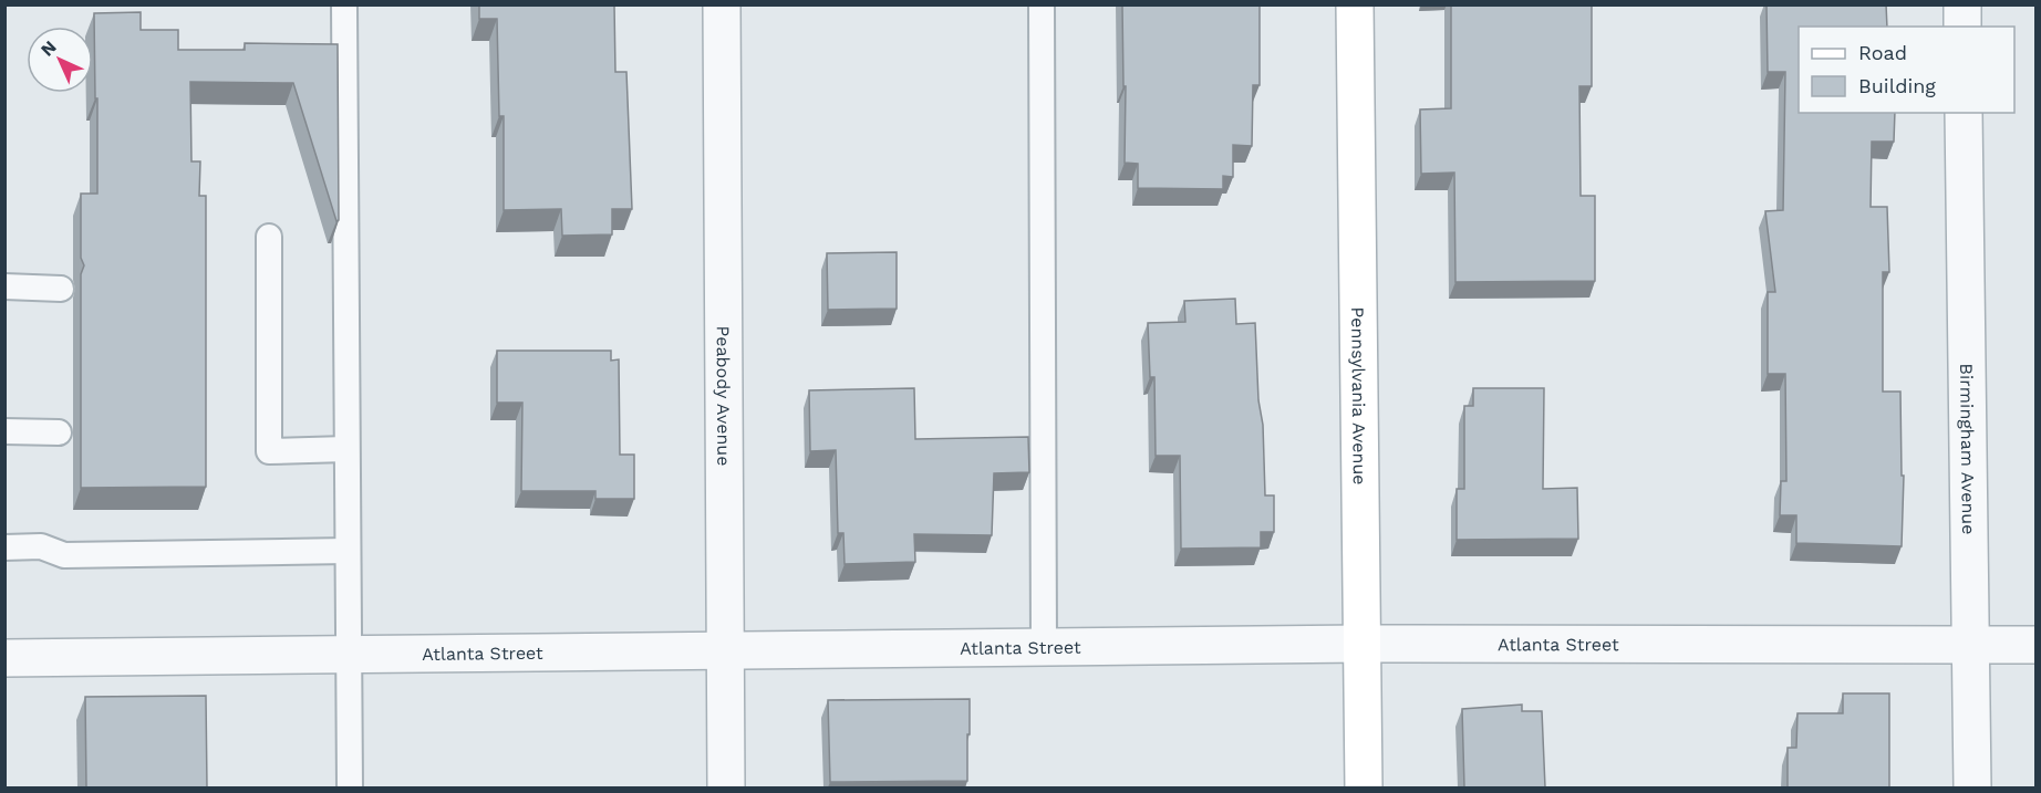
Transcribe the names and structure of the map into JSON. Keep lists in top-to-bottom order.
{
  "streets": {
    "street": [
      "Pennsylvania Avenue",
      "Peabody Avenue",
      "Birmingham Avenue",
      "Atlanta Street"
    ]
  },
  "crossings": [
    ["Pennsylvania Avenue", "Atlanta Street"],
    ["Peabody Avenue", "Atlanta Street"],
    ["Birmingham Avenue", "Atlanta Street"]
  ],
  "legend": ["Road", "Building"],
  "north": "top left"
}
